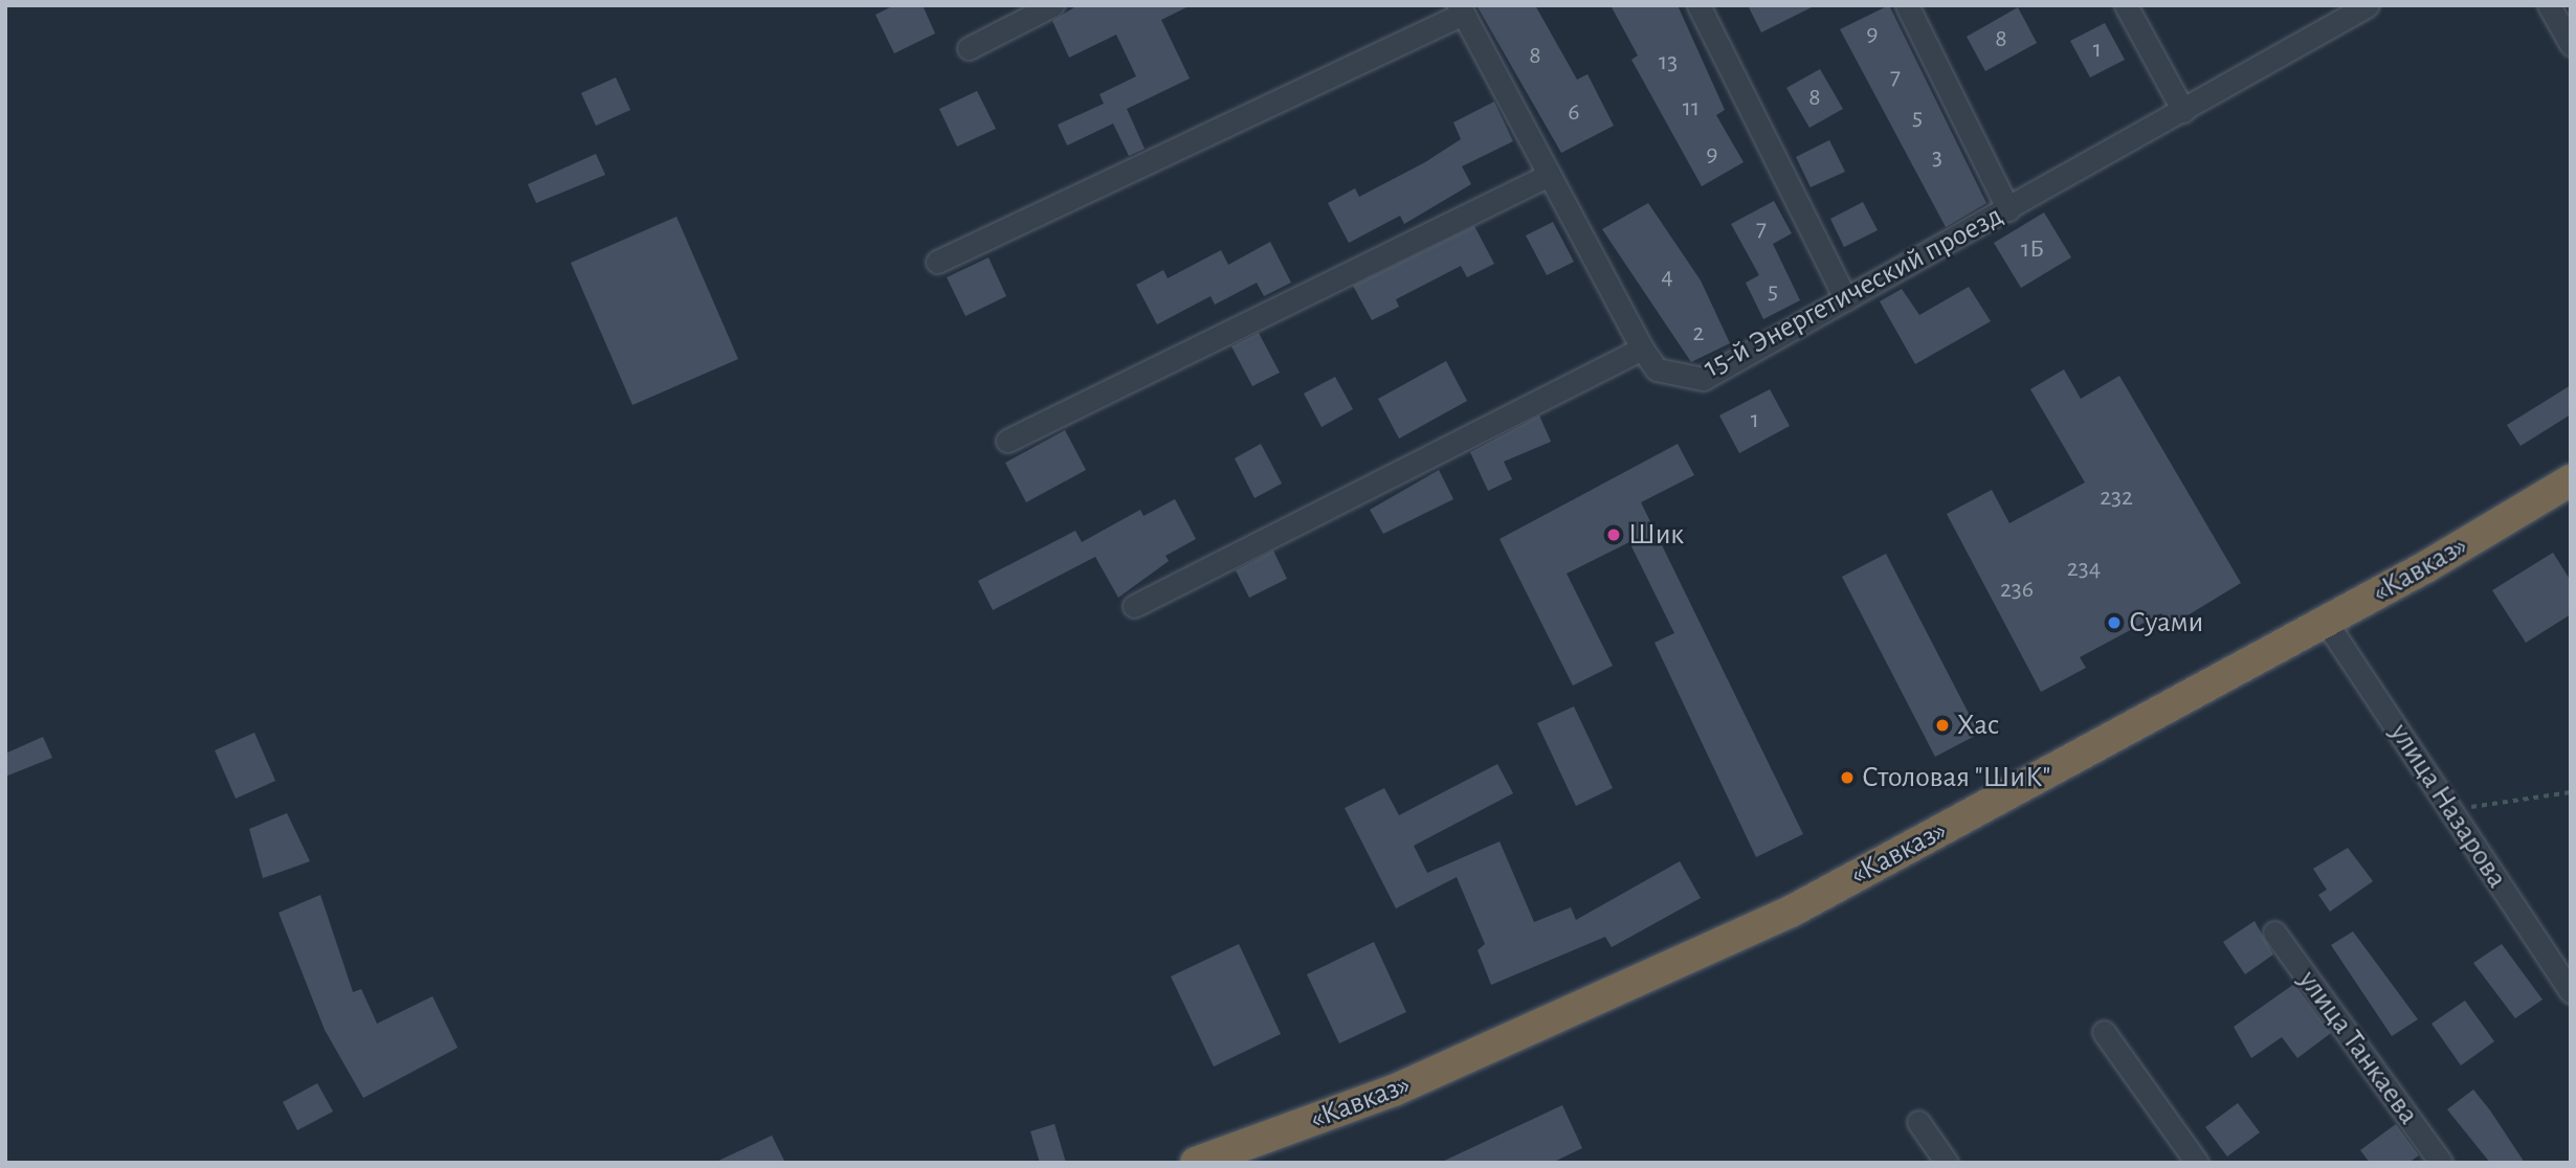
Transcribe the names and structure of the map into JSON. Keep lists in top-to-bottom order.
{
  "streets": {
    "highway": ["«Кавказ»"],
    "street": ["15-й Энергетический проезд", "улица Назарова", "улица Танкаева"]
  },
  "crossings": [
    ["«Кавказ»", "улица Назарова"]
  ],
  "places": [
    "Шик",
    "Суами",
    "Хас",
    "Столовая \"ШиК\""
  ],
  "house_numbers": [
    "9",
    "8",
    "1",
    "8",
    "13",
    "7",
    "8",
    "11",
    "6",
    "5",
    "9",
    "3",
    "7",
    "1Б",
    "4",
    "5",
    "2",
    "1",
    "232",
    "234",
    "236"
  ]
}
